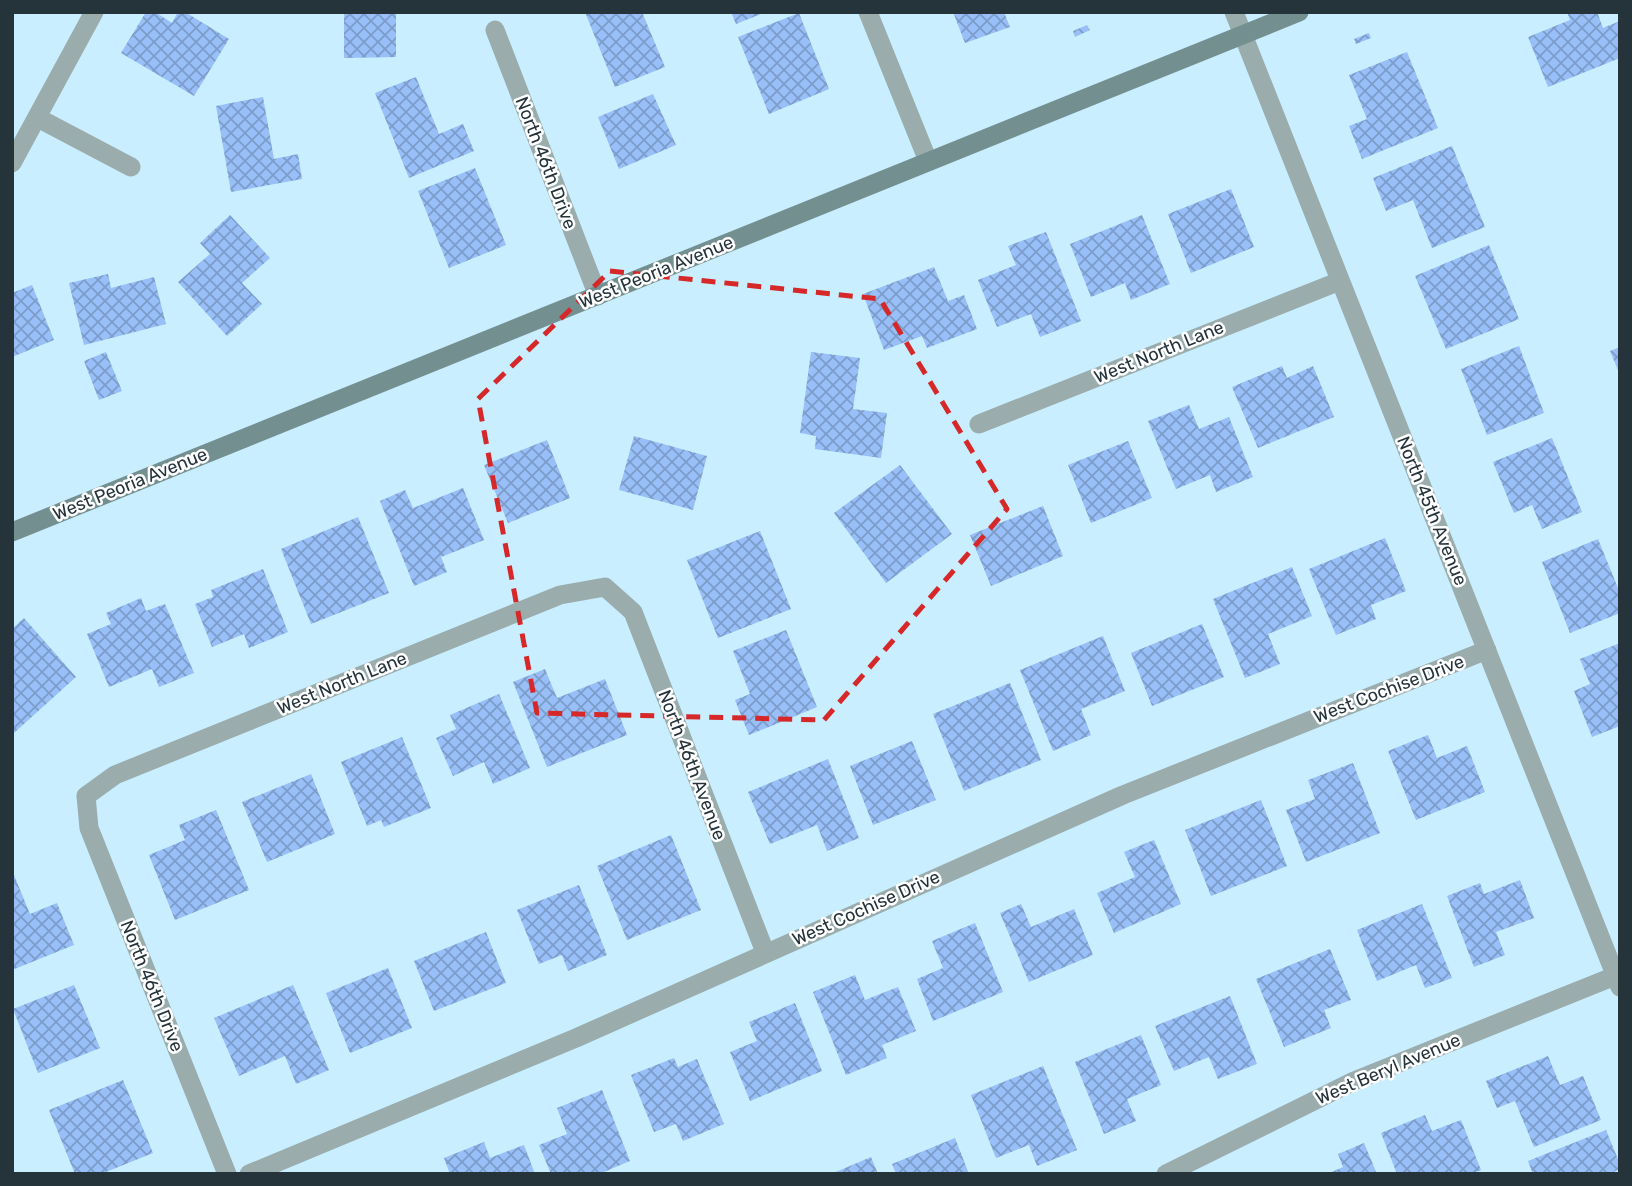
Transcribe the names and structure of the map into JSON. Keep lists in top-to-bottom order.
{
  "streets": {
    "main road": ["West Peoria Avenue"],
    "street": [
      "North 46th Drive",
      "West North Lane",
      "North 45th Avenue",
      "West Cochise Drive",
      "North 46th Avenue",
      "West Beryl Avenue"
    ]
  },
  "crossings": [
    ["North 46th Drive", "West Peoria Avenue"],
    ["North 46th Drive", "West North Lane"],
    ["West Peoria Avenue", "North 45th Avenue"],
    ["West North Lane", "North 45th Avenue"],
    ["West North Lane", "North 46th Avenue"],
    ["North 45th Avenue", "West Cochise Drive"],
    ["North 45th Avenue", "West Beryl Avenue"],
    ["West Cochise Drive", "North 46th Avenue"]
  ]
}
